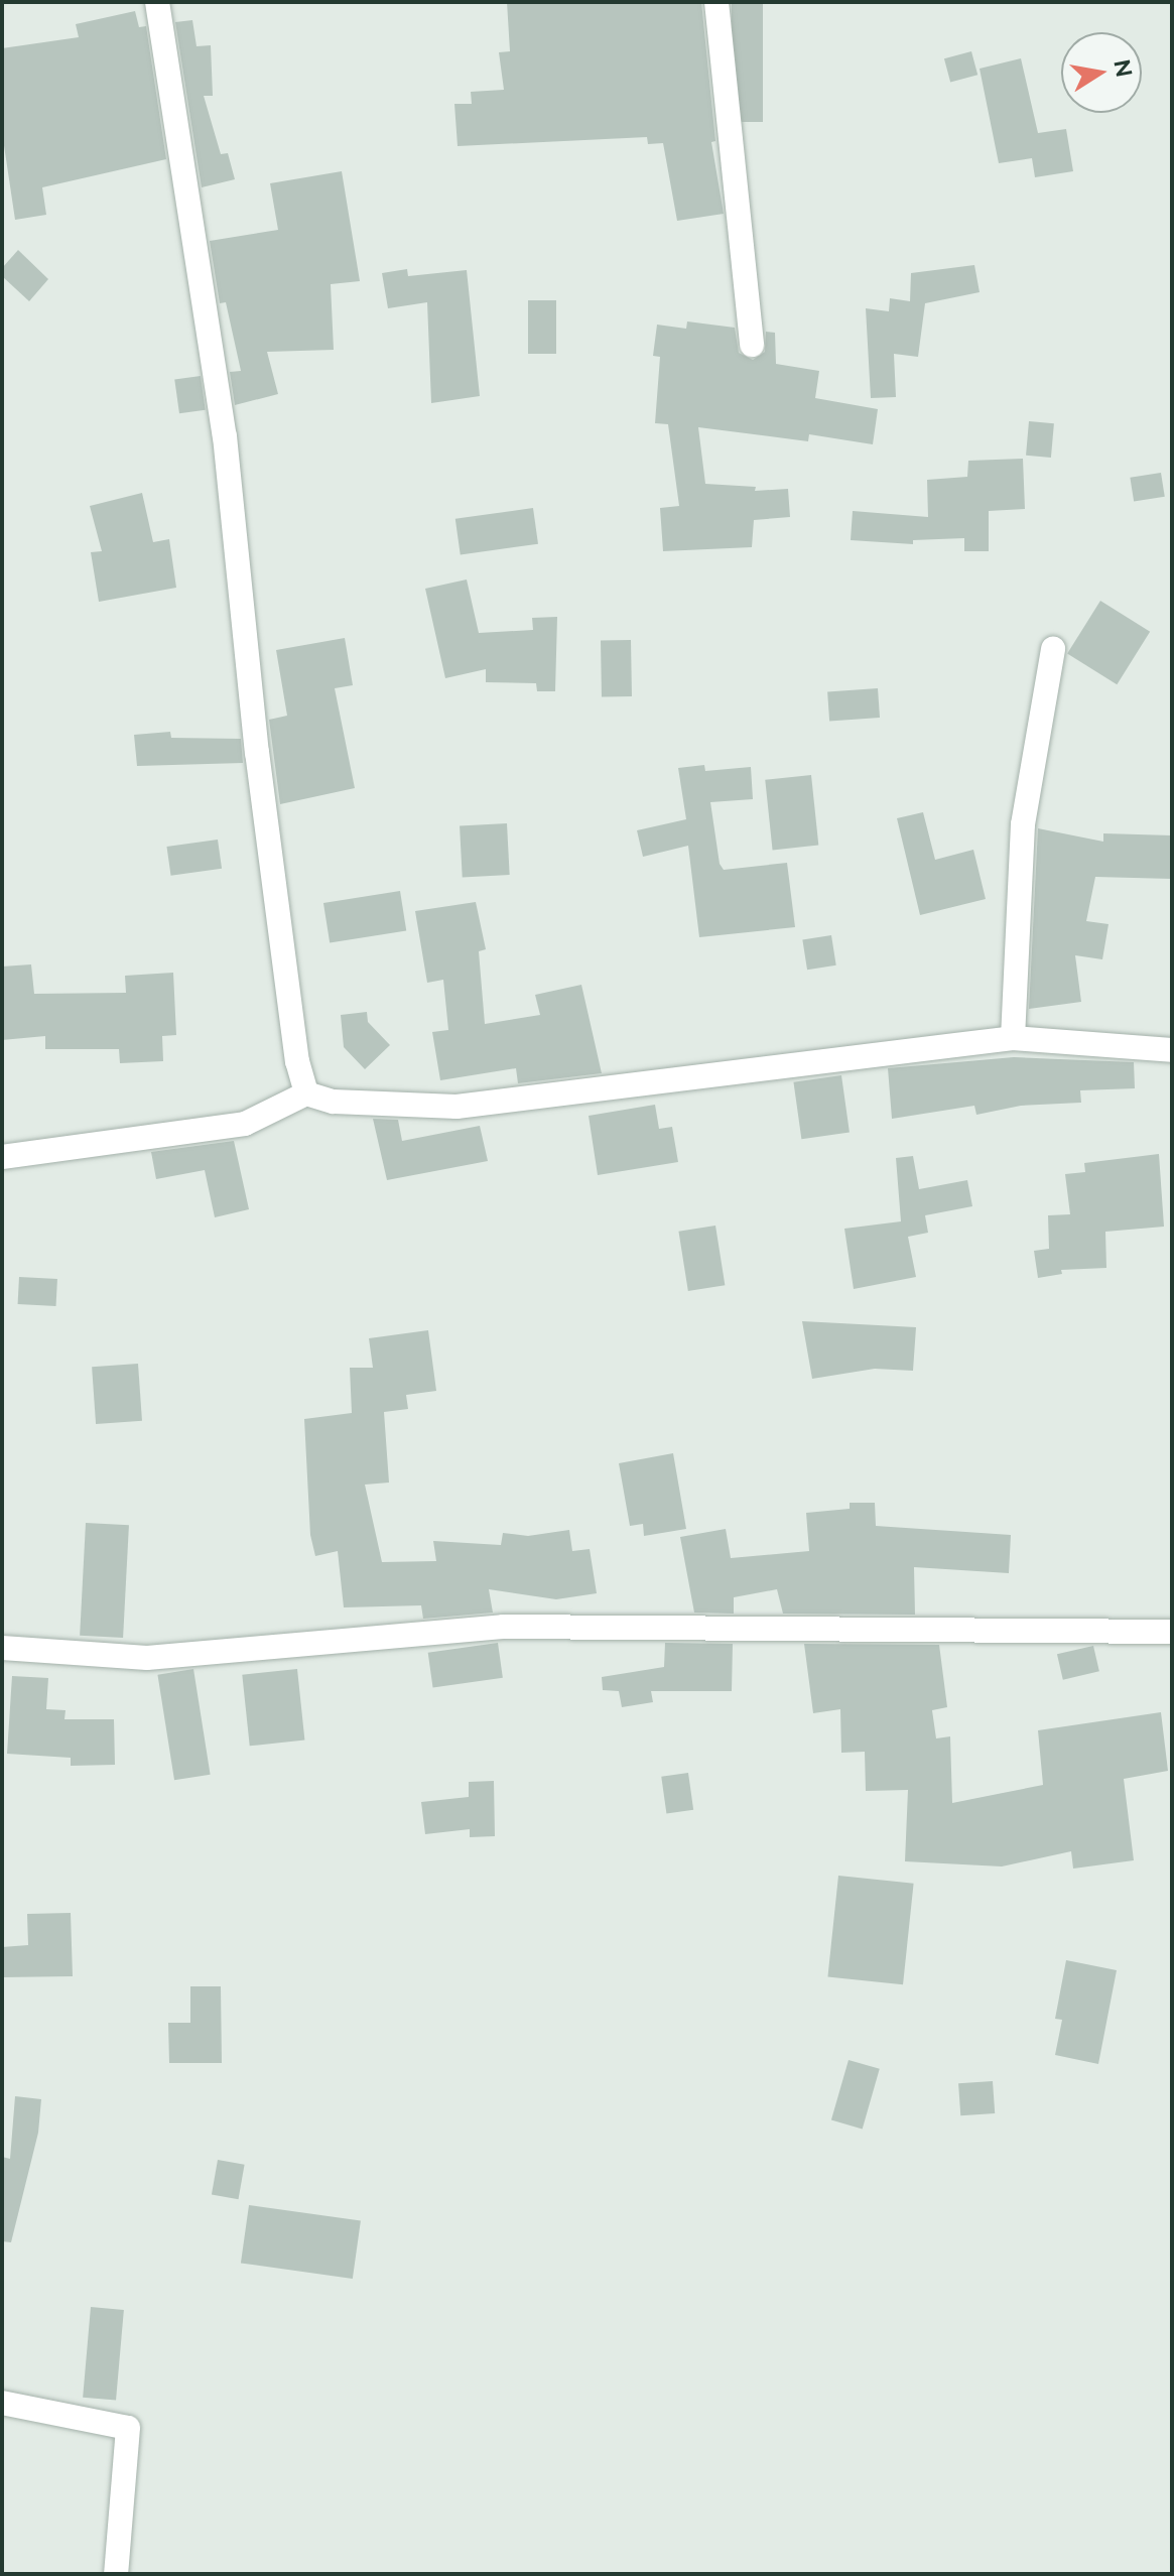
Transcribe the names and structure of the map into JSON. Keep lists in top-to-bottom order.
{
  "north": "right"
}
